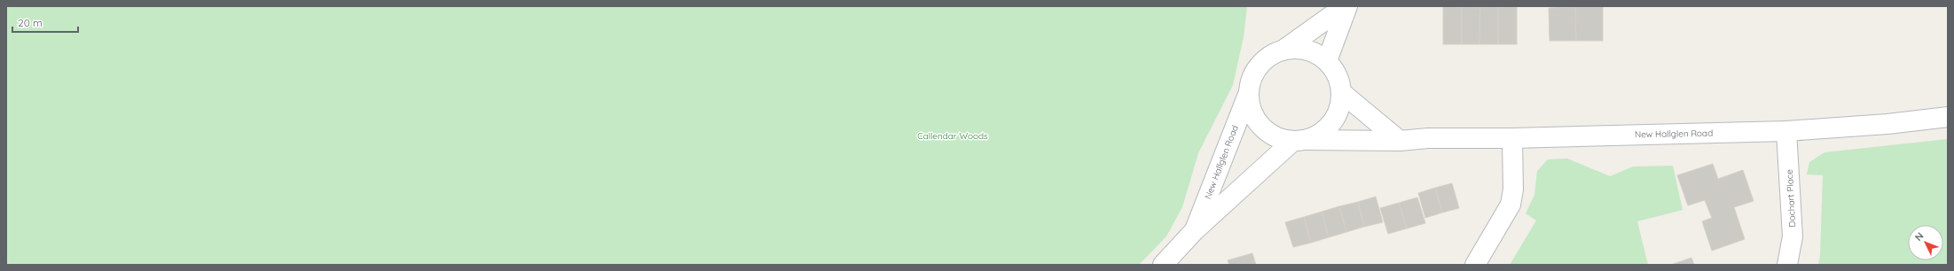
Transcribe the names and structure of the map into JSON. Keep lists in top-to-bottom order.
{
  "streets": {
    "street": ["New Hallglen Road", "Dochart Place"]
  },
  "crossings": [
    ["New Hallglen Road", "Dochart Place"]
  ],
  "parks": ["Callendar Woods"],
  "scale_bar": "20 m",
  "north": "top left"
}
